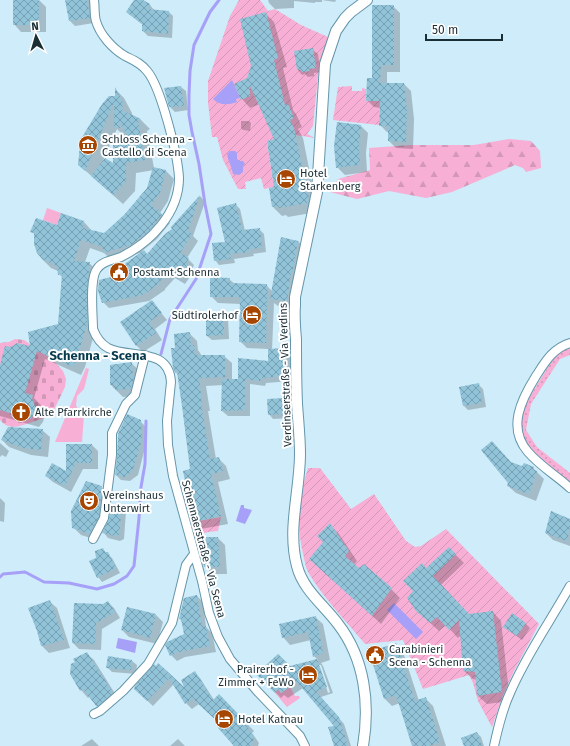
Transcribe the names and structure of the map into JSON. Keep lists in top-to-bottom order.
{
  "streets": {
    "street": ["Verdinserstraße - Via Verdins", "Schennaerstraße - Via Scena"]
  },
  "districts": ["Schenna - Scena"],
  "places": {
    "museum": ["Schloss Schenna - Castello di Scena"],
    "hotel": [
      "Hotel Starkenberg",
      "Südtirolerhof",
      "Prairerhof - Zimmer + FeWo",
      "Hotel Katnau"
    ],
    "public building": ["Postamt Schenna", "Carabinieri Scena - Schenna"],
    "church": ["Alte Pfarrkirche"],
    "theatre": ["Vereinshaus Unterwirt"]
  },
  "scale_bar": "50 m",
  "north": "top"
}
